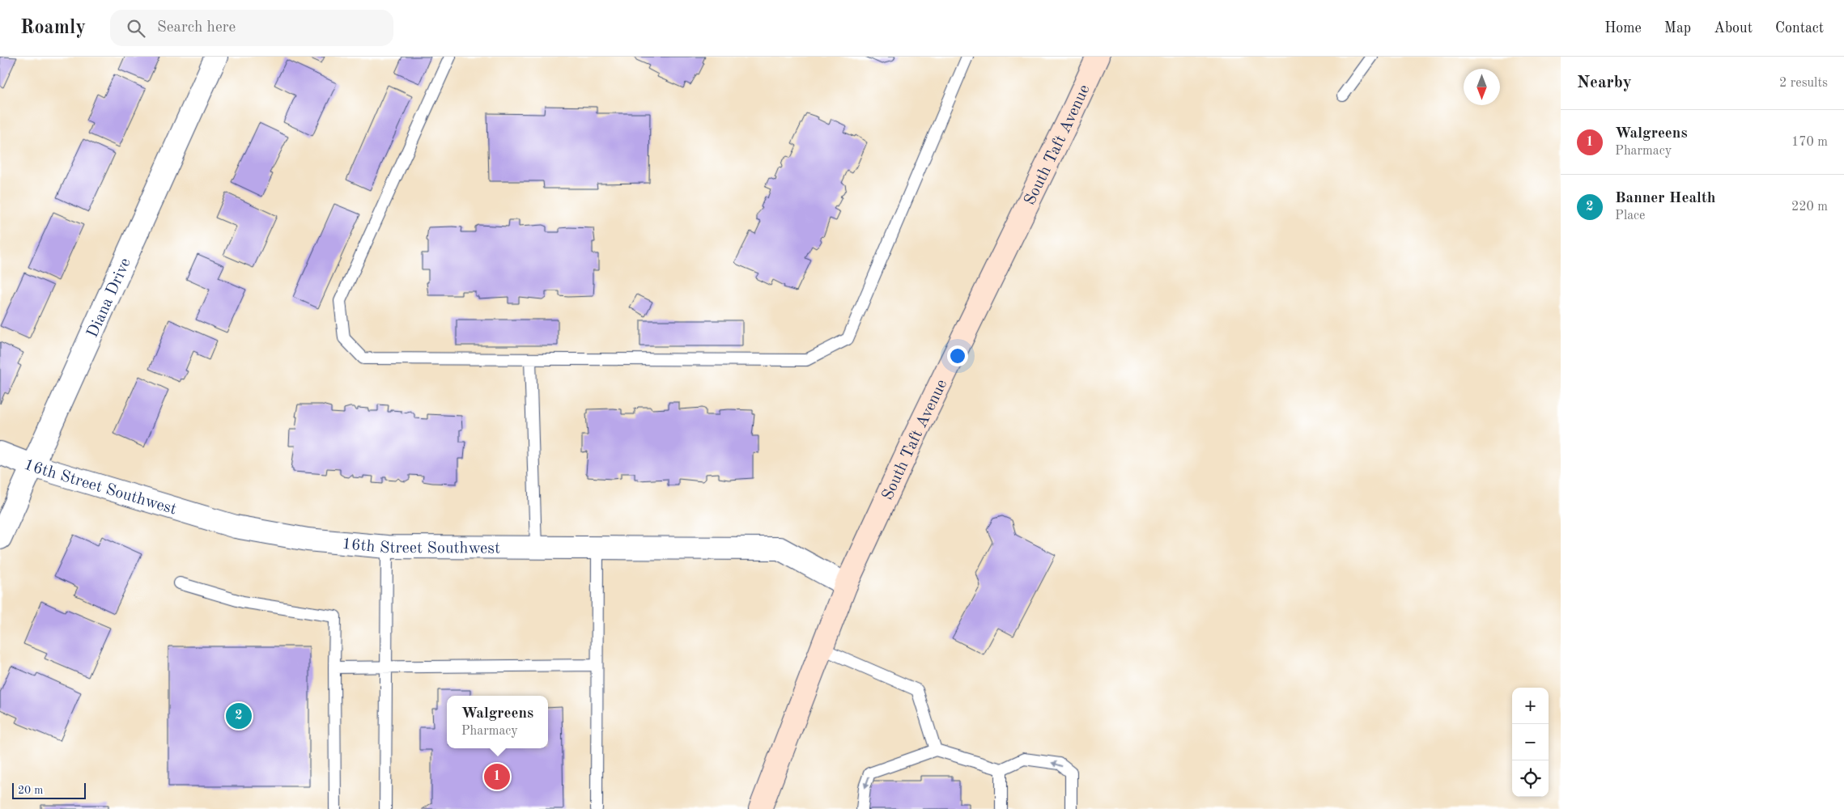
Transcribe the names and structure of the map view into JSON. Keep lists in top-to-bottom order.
{
  "streets": {
    "main road": ["South Taft Avenue"],
    "street": ["Diana Drive", "16th Street Southwest"]
  },
  "crossings": [
    ["South Taft Avenue", "16th Street Southwest"],
    ["Diana Drive", "16th Street Southwest"]
  ],
  "scale_bar": "20 m",
  "north": "bottom",
  "page": {
    "header": "Roamly",
    "search": "Search here",
    "nav": [
      "Home",
      "Map",
      "About",
      "Contact"
    ],
    "heading": ["Nearby", "2 results"],
    "list": [
      {
        "mark": "1",
        "name": "Walgreens",
        "note": "Pharmacy",
        "value": "170 m"
      },
      {
        "mark": "2",
        "name": "Banner Health",
        "note": "Place",
        "value": "220 m"
      }
    ],
    "map_buttons": ["+", "−"],
    "popup": ["Walgreens", "Pharmacy"],
    "pins": ["2", "1"],
    "scale": "20 m"
  }
}
